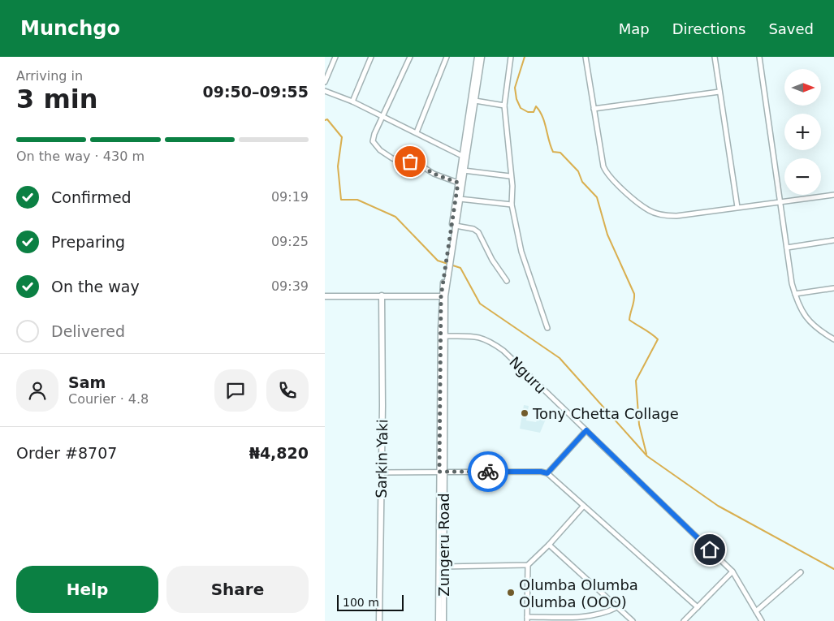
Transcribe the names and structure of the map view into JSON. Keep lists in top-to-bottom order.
{
  "streets": {
    "street": ["Nguru", "Sarkin Yaki", "Zungeru Road"]
  },
  "crossings": [
    ["Nguru", "Zungeru Road"]
  ],
  "places": ["Tony Chetta Collage", "Olumba Olumba Olumba (OOO)"],
  "scale_bar": "100 m",
  "north": "right",
  "page": {
    "header": "Munchgo",
    "nav": ["Map", "Directions", "Saved"],
    "heading": ["3 min", "Arriving in", "09:50–09:55"],
    "panel": [
      "Sam",
      "Courier · 4.8",
      "Order #8707",
      "₦4,820"
    ],
    "map_buttons": ["+", "−"],
    "bar": "On the way · 430 m",
    "list": [
      ["Confirmed", "09:19"],
      ["Preparing", "09:25"],
      ["On the way", "09:39"],
      "Delivered"
    ],
    "buttons": ["Help", "Share"],
    "scale": "100 m"
  }
}
